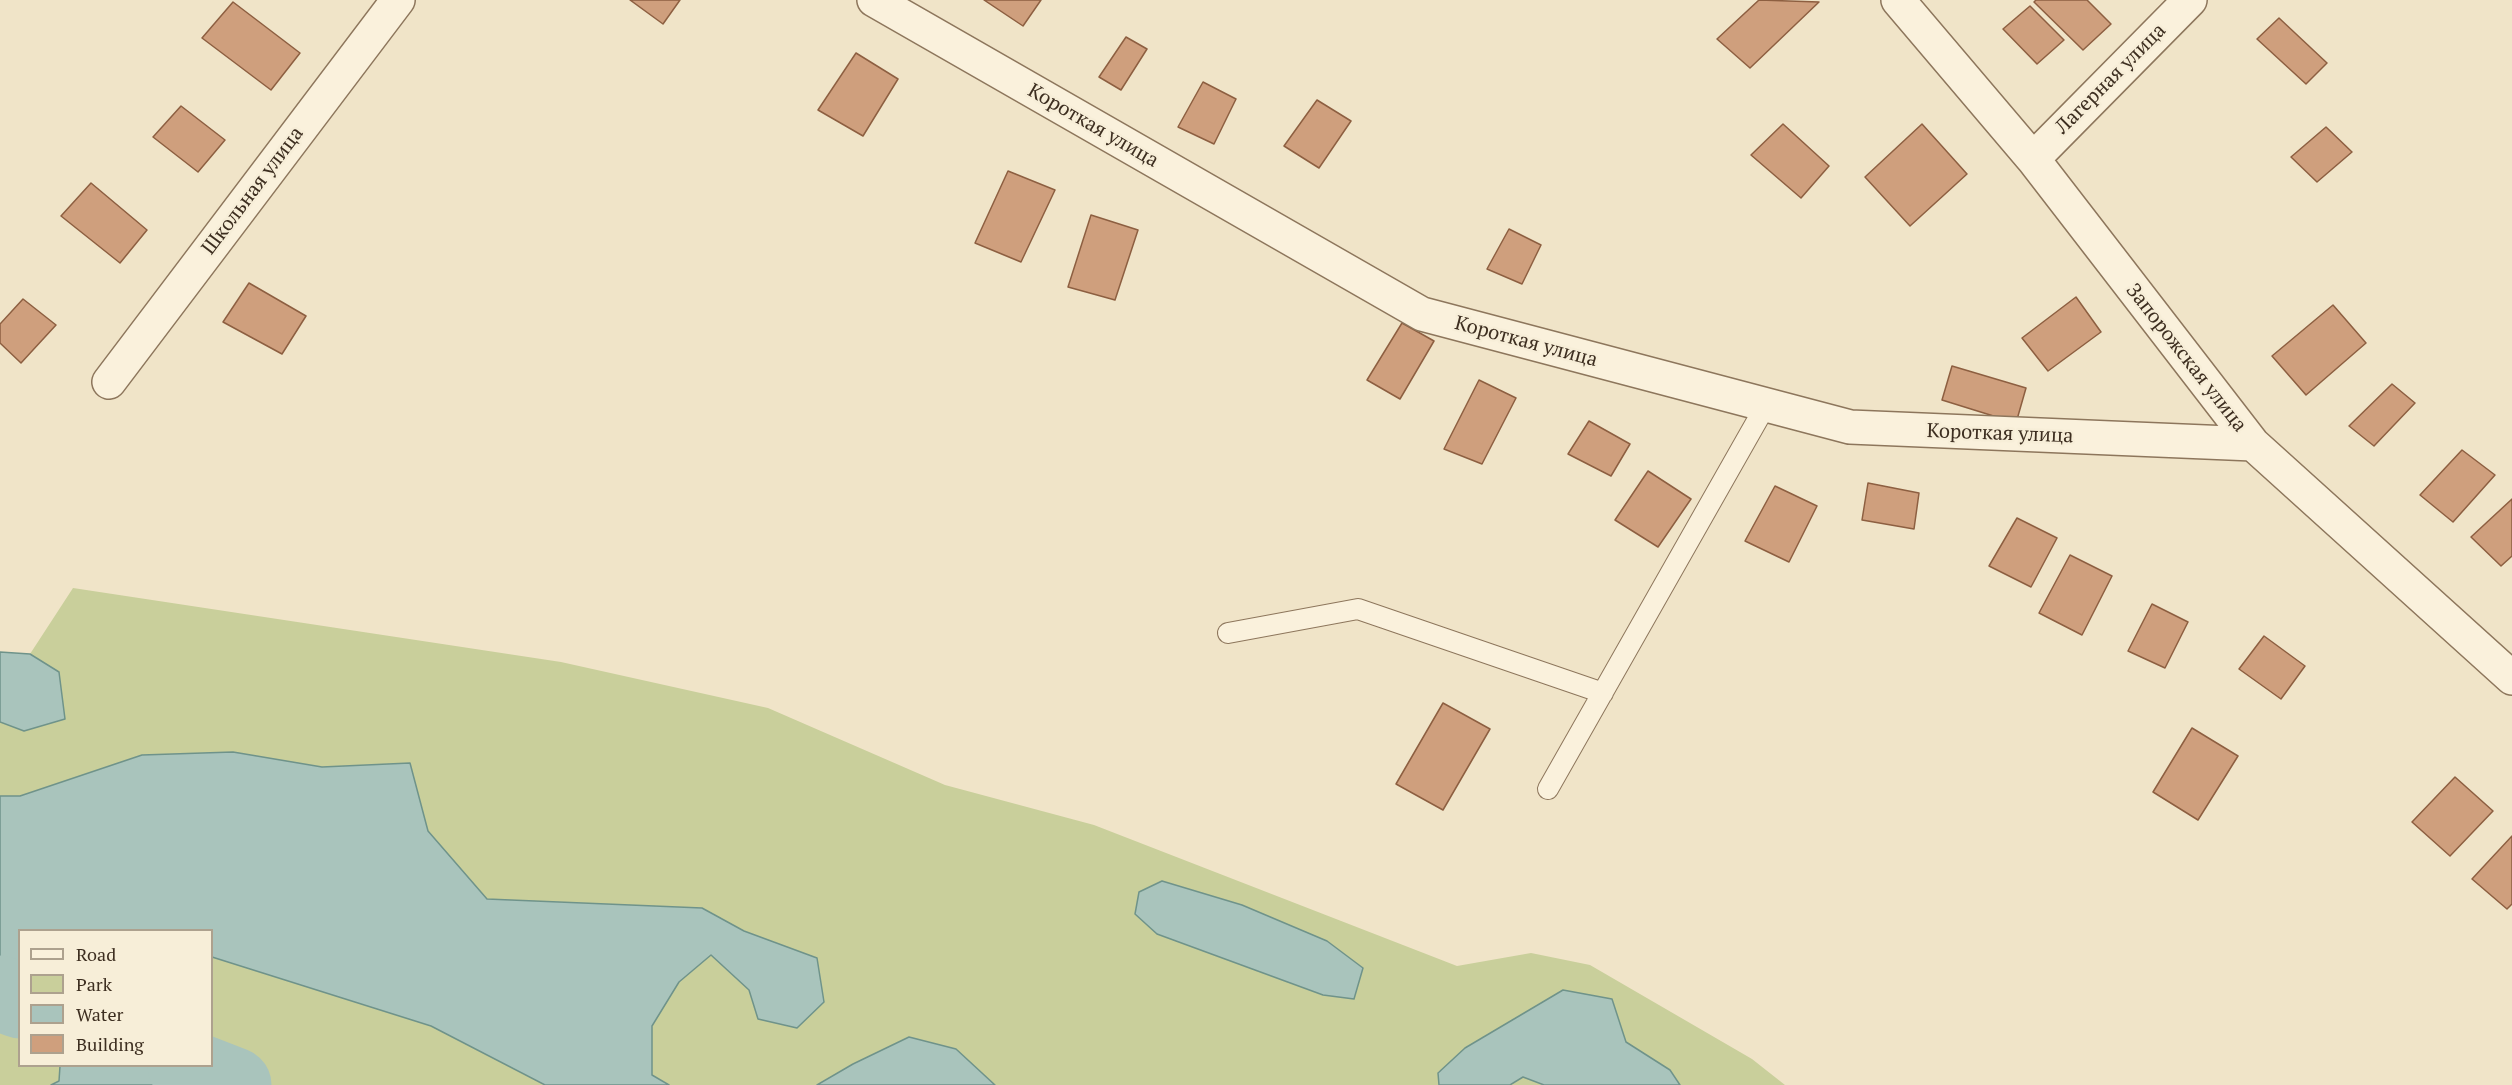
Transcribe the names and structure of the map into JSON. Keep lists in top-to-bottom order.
{
  "streets": {
    "street": [
      "Лагерная улица",
      "Короткая улица",
      "Школьная улица",
      "Запорожская улица"
    ]
  },
  "crossings": [
    ["Лагерная улица", "Запорожская улица"],
    ["Короткая улица", "Запорожская улица"]
  ],
  "legend": [
    "Road",
    "Park",
    "Water",
    "Building"
  ]
}
